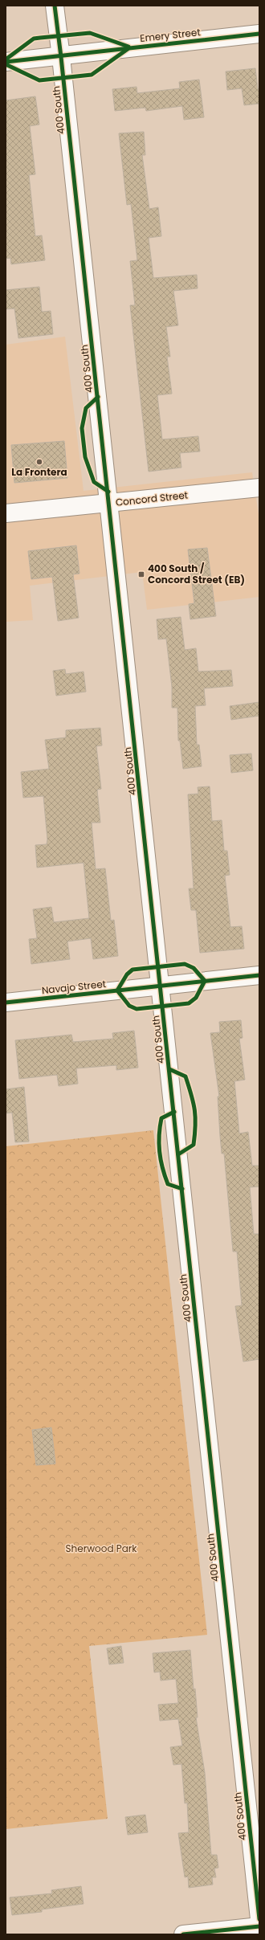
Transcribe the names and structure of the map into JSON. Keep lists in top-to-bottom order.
{
  "streets": {
    "main road": [
      "Emery Street",
      "400 South",
      "Concord Street",
      "Navajo Street"
    ]
  },
  "crossings": [
    ["Emery Street", "400 South"],
    ["400 South", "Concord Street"],
    ["400 South", "Navajo Street"]
  ],
  "parks": ["Sherwood Park"],
  "places": {
    "other": ["La Frontera"],
    "transit": ["400 South / Concord Street (EB)"]
  }
}
